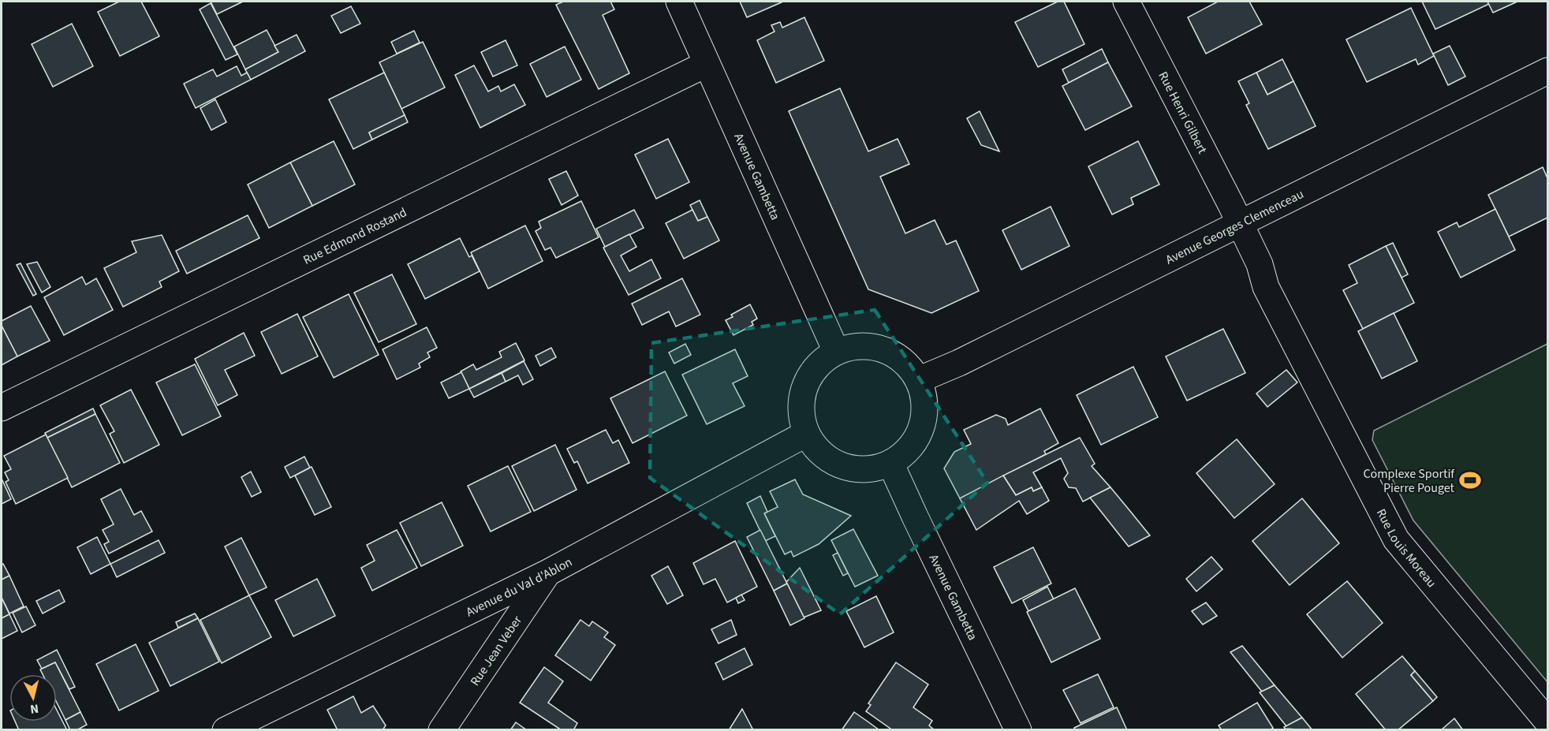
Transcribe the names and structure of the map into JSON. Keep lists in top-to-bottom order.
{
  "streets": {
    "street": [
      "Rue Henri Gilbert",
      "Avenue Gambetta",
      "Avenue Georges Clemenceau",
      "Rue Edmond Rostand",
      "Rue Louis Moreau",
      "Avenue du Val d'Ablon",
      "Rue Jean Veber"
    ]
  },
  "crossings": [
    ["Rue Henri Gilbert", "Avenue Georges Clemenceau"],
    ["Rue Henri Gilbert", "Rue Louis Moreau"],
    ["Avenue Gambetta", "Avenue Georges Clemenceau"],
    ["Avenue Gambetta", "Rue Edmond Rostand"],
    ["Avenue Gambetta", "Avenue du Val d'Ablon"],
    ["Avenue Georges Clemenceau", "Rue Louis Moreau"],
    ["Avenue Georges Clemenceau", "Avenue du Val d'Ablon"],
    ["Avenue du Val d'Ablon", "Rue Jean Veber"]
  ],
  "places": {
    "sports": ["Complexe Sportif Pierre Pouget"]
  },
  "north": "bottom"
}
